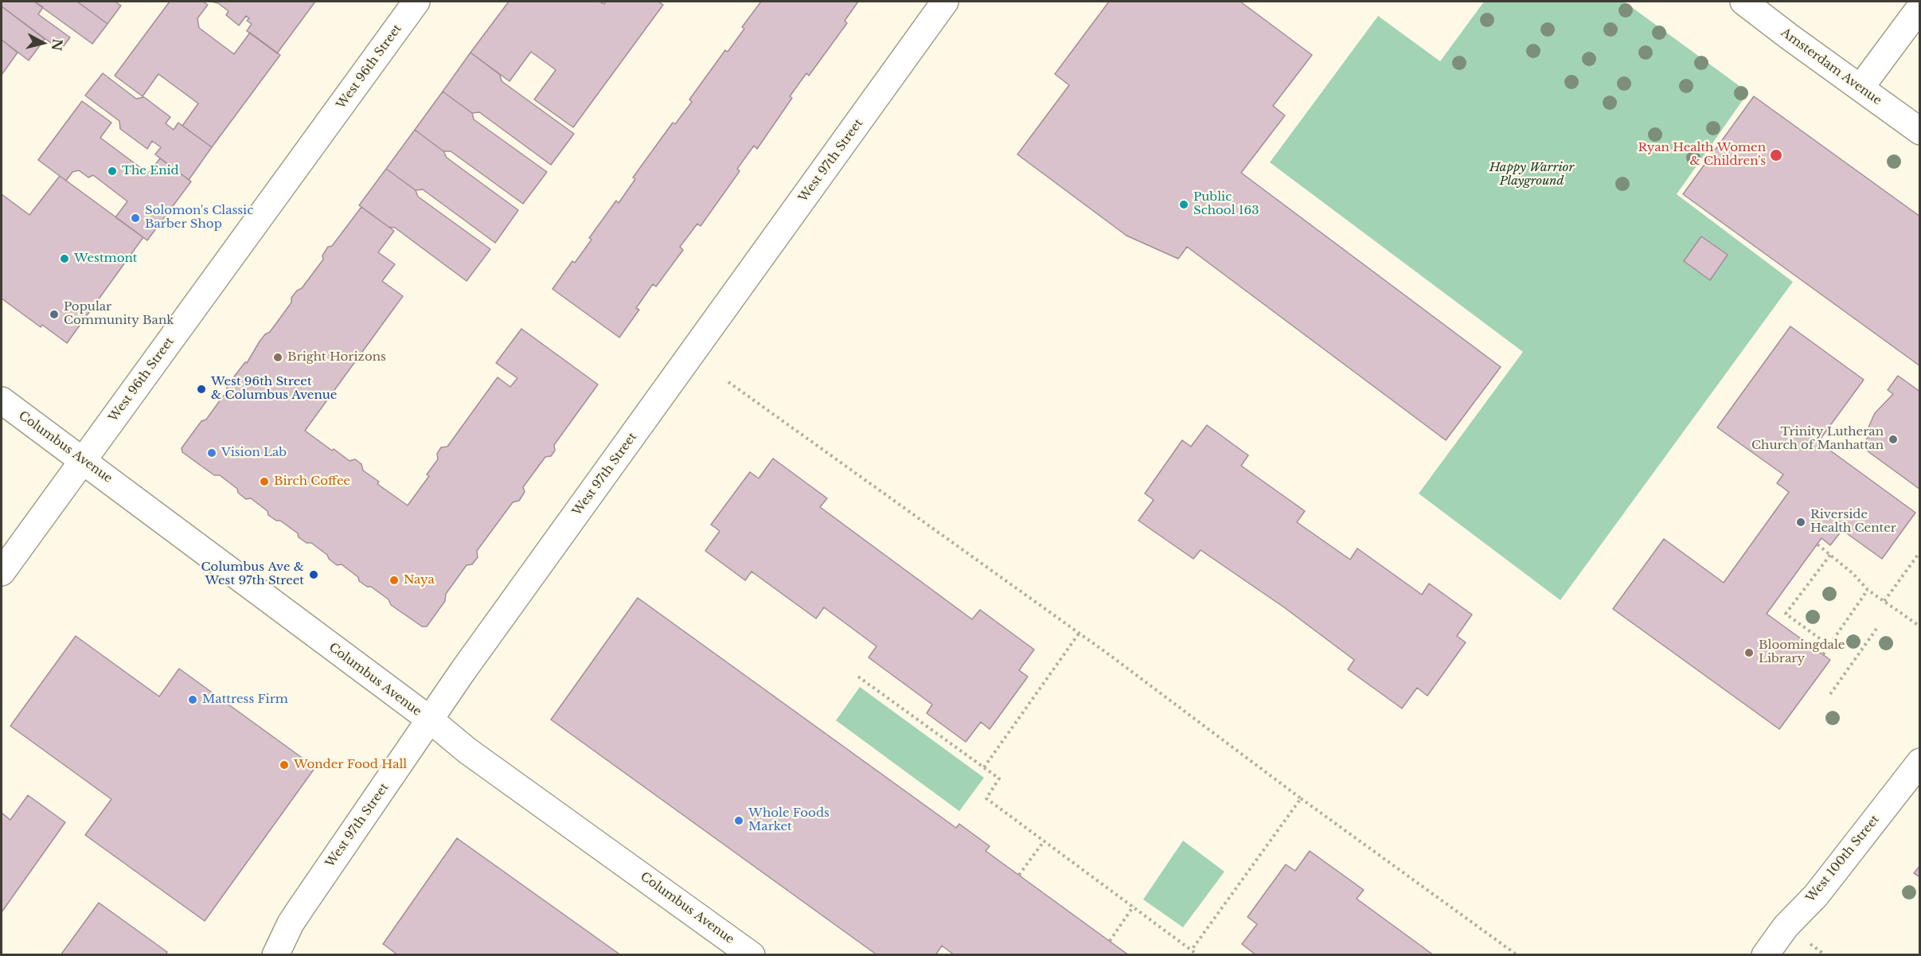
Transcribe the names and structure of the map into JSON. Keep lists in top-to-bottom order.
{
  "streets": {
    "main road": [
      "West 96th Street",
      "Amsterdam Avenue",
      "West 97th Street",
      "Columbus Avenue",
      "West 100th Street"
    ]
  },
  "crossings": [
    ["West 96th Street", "Columbus Avenue"],
    ["West 97th Street", "Columbus Avenue"]
  ],
  "parks": ["Happy Warrior Playground"],
  "places": [
    "Ryan Health Women & Children's",
    "The Enid",
    "Public School 163",
    "Solomon's Classic Barber Shop",
    "Westmont",
    "Popular Community Bank",
    "Bright Horizons",
    "West 96th Street & Columbus Avenue",
    "Trinity Lutheran Church of Manhattan",
    "Vision Lab",
    "Birch Coffee",
    "Riverside Health Center",
    "Columbus Ave & West 97th Street",
    "Naya",
    "Bloomingdale Library",
    "Mattress Firm",
    "Wonder Food Hall",
    "Whole Foods Market"
  ],
  "north": "right"
}
